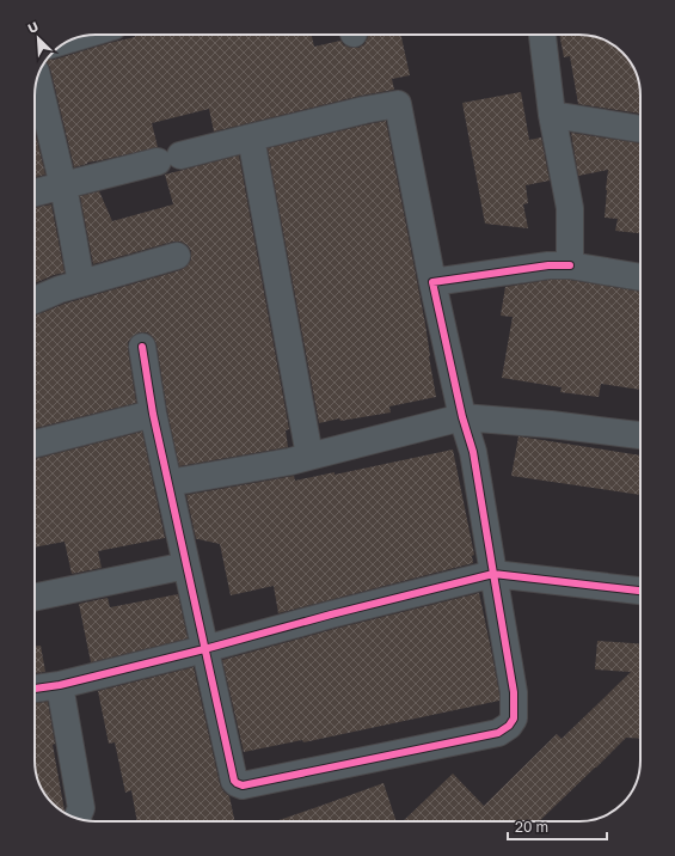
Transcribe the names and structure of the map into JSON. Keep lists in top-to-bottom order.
{
  "scale_bar": "20 m",
  "north": "top left"
}
